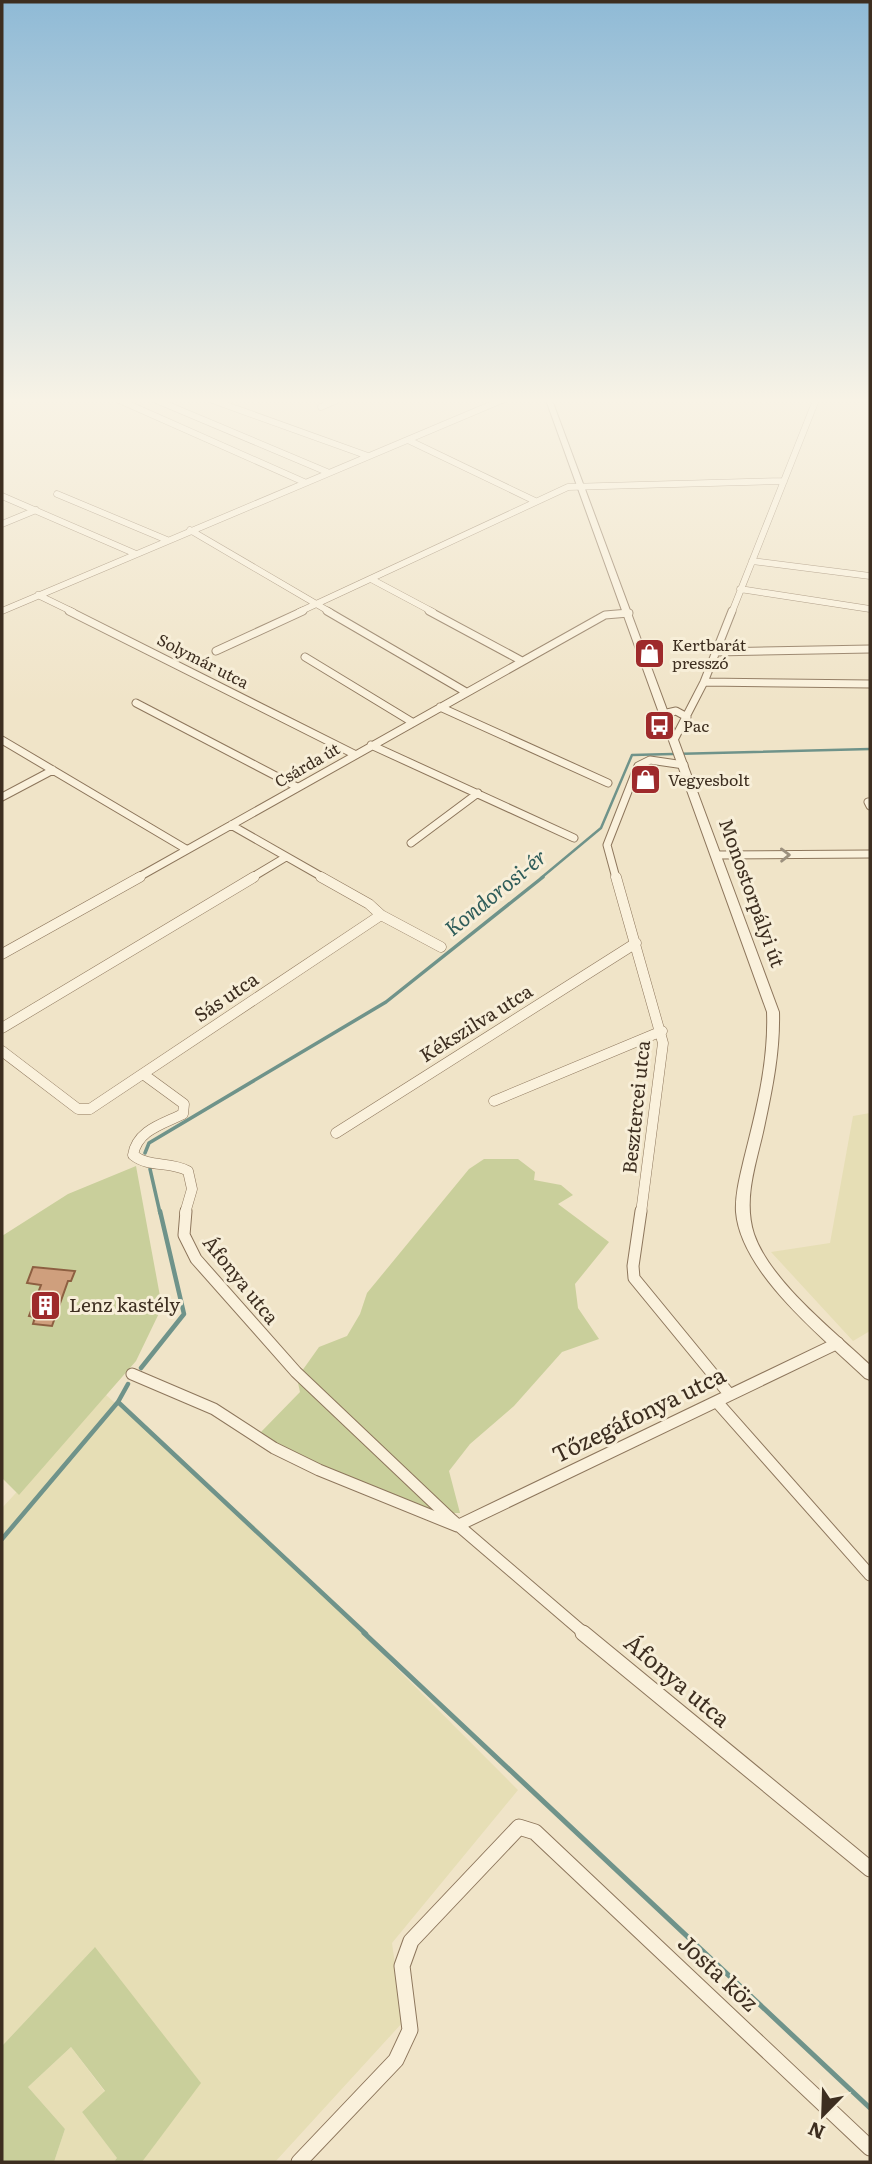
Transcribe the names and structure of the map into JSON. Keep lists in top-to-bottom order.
{
  "streets": {
    "street": [
      "Solymár utca",
      "Csárda út",
      "Monostorpályi út",
      "Sás utca",
      "Kékszilva utca",
      "Besztercei utca",
      "Áfonya utca",
      "Tőzegáfonya utca",
      "Josta köz"
    ]
  },
  "crossings": [
    ["Solymár utca", "Csárda út"],
    ["Csárda út", "Monostorpályi út"],
    ["Monostorpályi út", "Besztercei utca"],
    ["Monostorpályi út", "Tőzegáfonya utca"],
    ["Sás utca", "Áfonya utca"],
    ["Kékszilva utca", "Besztercei utca"],
    ["Besztercei utca", "Tőzegáfonya utca"],
    ["Áfonya utca", "Tőzegáfonya utca"]
  ],
  "water": ["Kondorosi-ér"],
  "places": {
    "shop": ["Kertbarát presszó", "Vegyesbolt"],
    "bus stop": ["Pac"],
    "building": ["Lenz kastély"]
  },
  "north": "bottom left"
}
